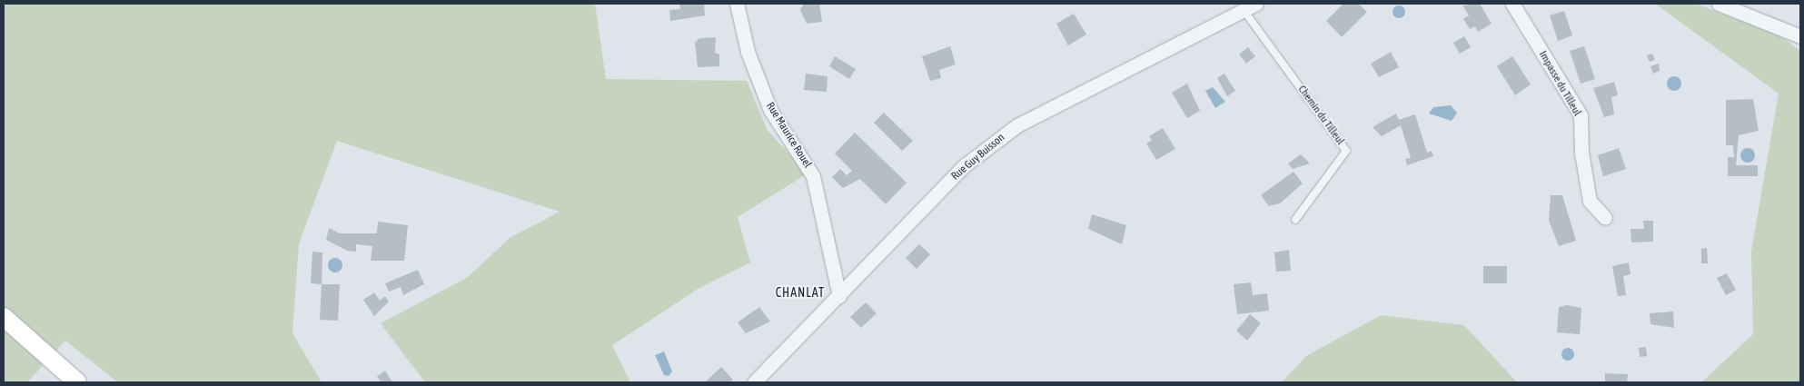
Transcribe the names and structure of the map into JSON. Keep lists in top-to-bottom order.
{
  "streets": {
    "street": ["Impasse du Tilleul", "Rue Maurice Rouel", "Rue Guy Buisson"],
    "lane": ["Chemin du Tilleul"]
  },
  "crossings": [
    ["Chemin du Tilleul", "Rue Guy Buisson"],
    ["Rue Maurice Rouel", "Rue Guy Buisson"]
  ],
  "districts": ["CHANLAT"]
}
